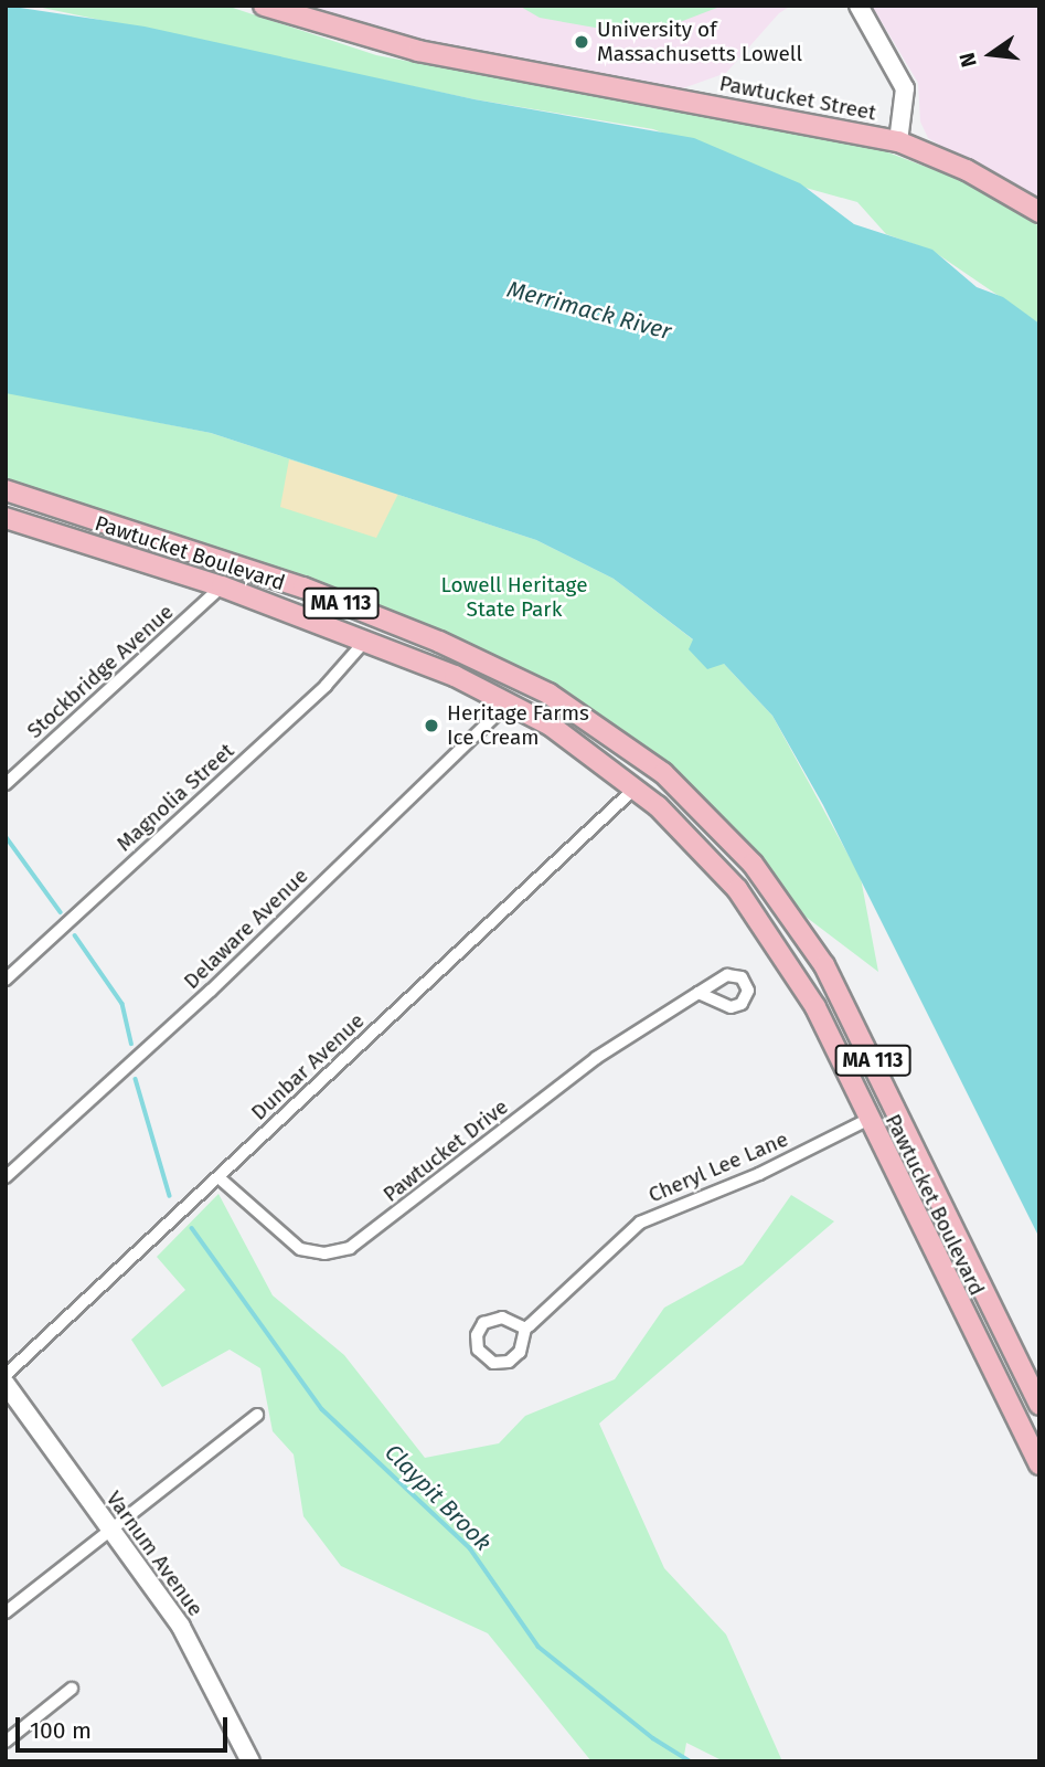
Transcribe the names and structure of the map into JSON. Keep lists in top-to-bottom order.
{
  "streets": {
    "main road": [
      "Pawtucket Street",
      "Pawtucket Boulevard",
      "MA 113",
      "Varnum Avenue"
    ],
    "street": [
      "Stockbridge Avenue",
      "Magnolia Street",
      "Delaware Avenue",
      "Dunbar Avenue",
      "Pawtucket Drive",
      "Cheryl Lee Lane"
    ]
  },
  "crossings": [
    ["Pawtucket Boulevard", "Stockbridge Avenue"],
    ["Pawtucket Boulevard", "Magnolia Street"],
    ["Pawtucket Boulevard", "Delaware Avenue"],
    ["Pawtucket Boulevard", "Dunbar Avenue"],
    ["Pawtucket Boulevard", "Cheryl Lee Lane"],
    ["Dunbar Avenue", "Pawtucket Drive"]
  ],
  "water": ["Merrimack River", "Claypit Brook"],
  "parks": ["Lowell Heritage State Park"],
  "places": ["University of Massachusetts Lowell", "Heritage Farms Ice Cream"],
  "scale_bar": "100 m",
  "north": "left"
}
